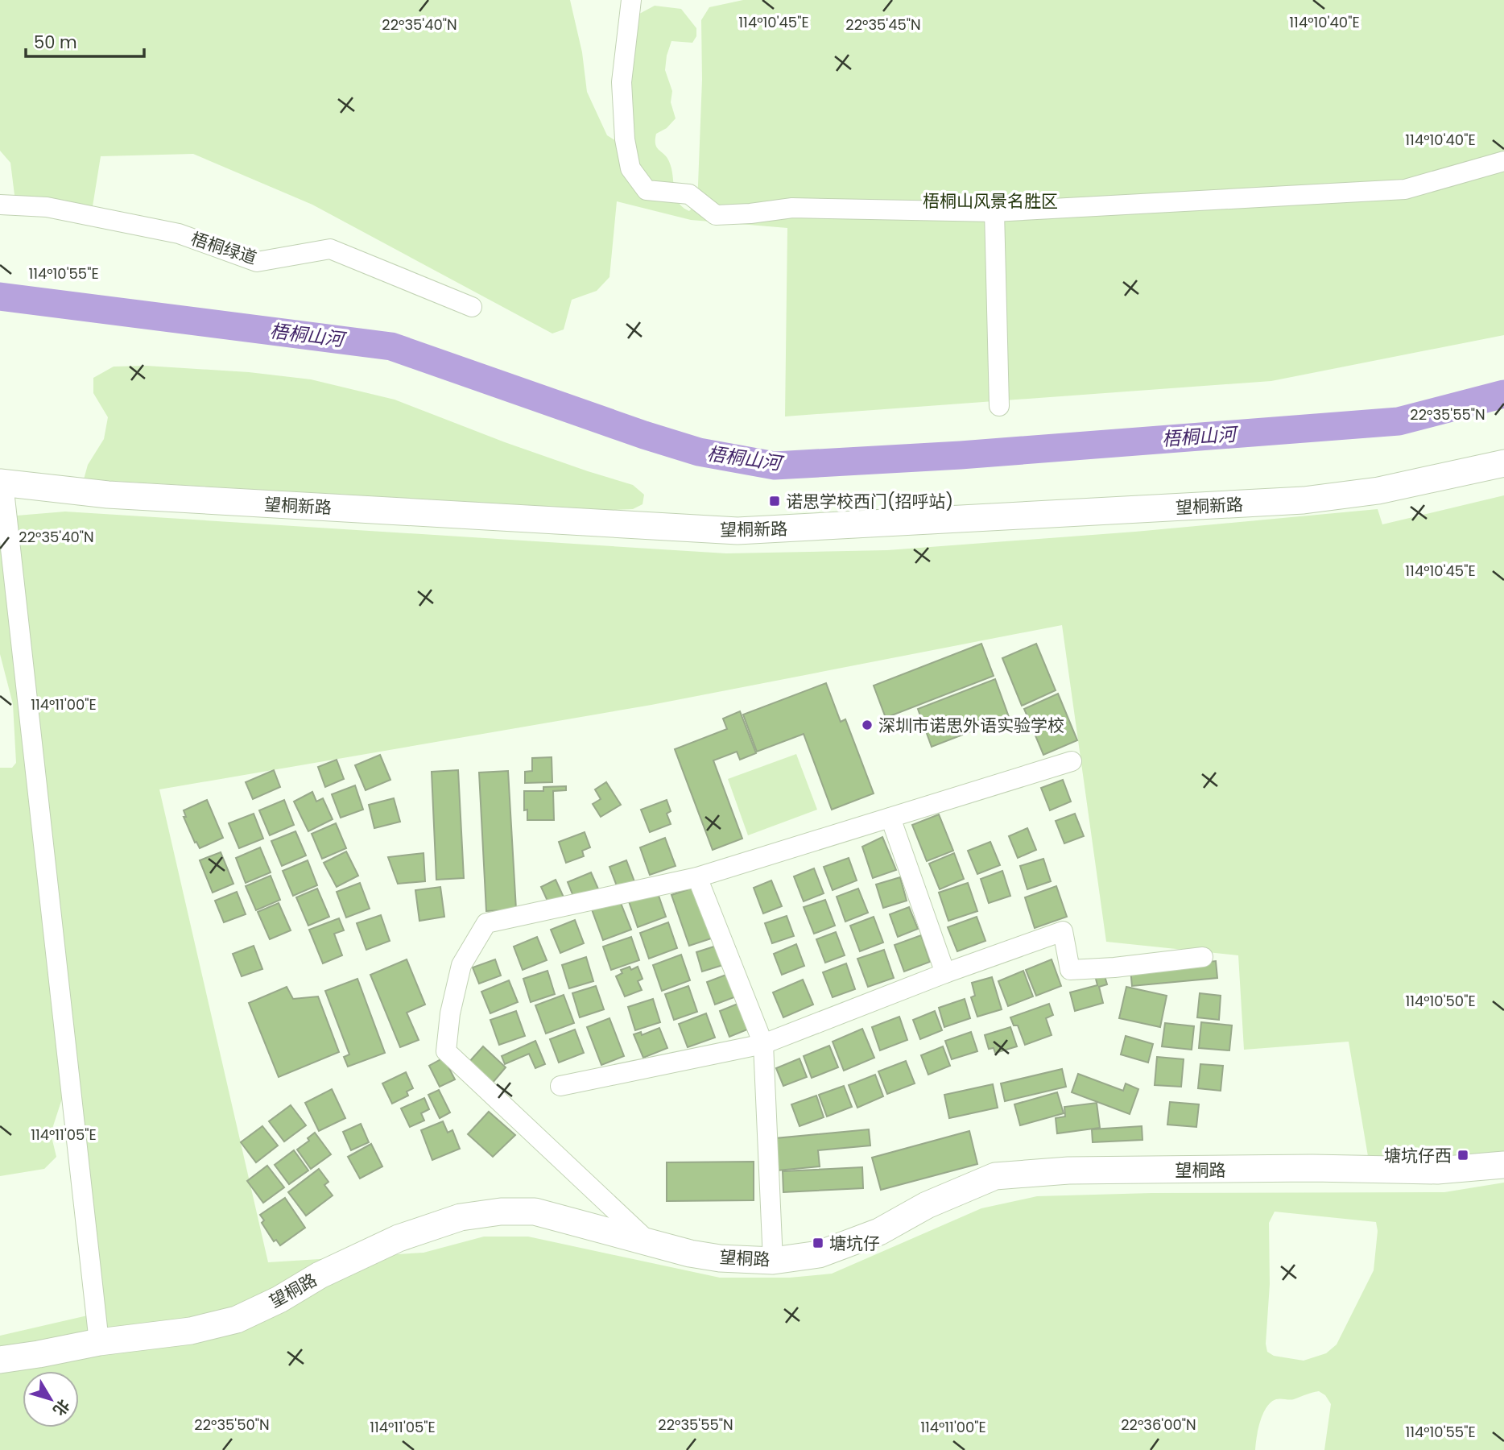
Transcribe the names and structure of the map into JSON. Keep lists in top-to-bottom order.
{
  "streets": {
    "main road": ["望桐新路", "望桐路"],
    "street": ["梧桐绿道"]
  },
  "water": ["梧桐山河"],
  "parks": ["梧桐山风景名胜区"],
  "places": {
    "transit": ["诺思学校西门(招呼站)", "塘坑仔西", "塘坑仔"],
    "other": ["深圳市诺思外语实验学校"]
  },
  "scale_bar": "50 m",
  "north": "bottom right",
  "coordinates": [
    "114°10'45\"E",
    "114°10'40\"E",
    "22°35'45\"N",
    "22°35'40\"N",
    "114°10'55\"E",
    "22°35'55\"N",
    "114°11'00\"E",
    "114°10'50\"E",
    "114°11'05\"E",
    "22°35'50\"N",
    "22°36'00\"N"
  ]
}
